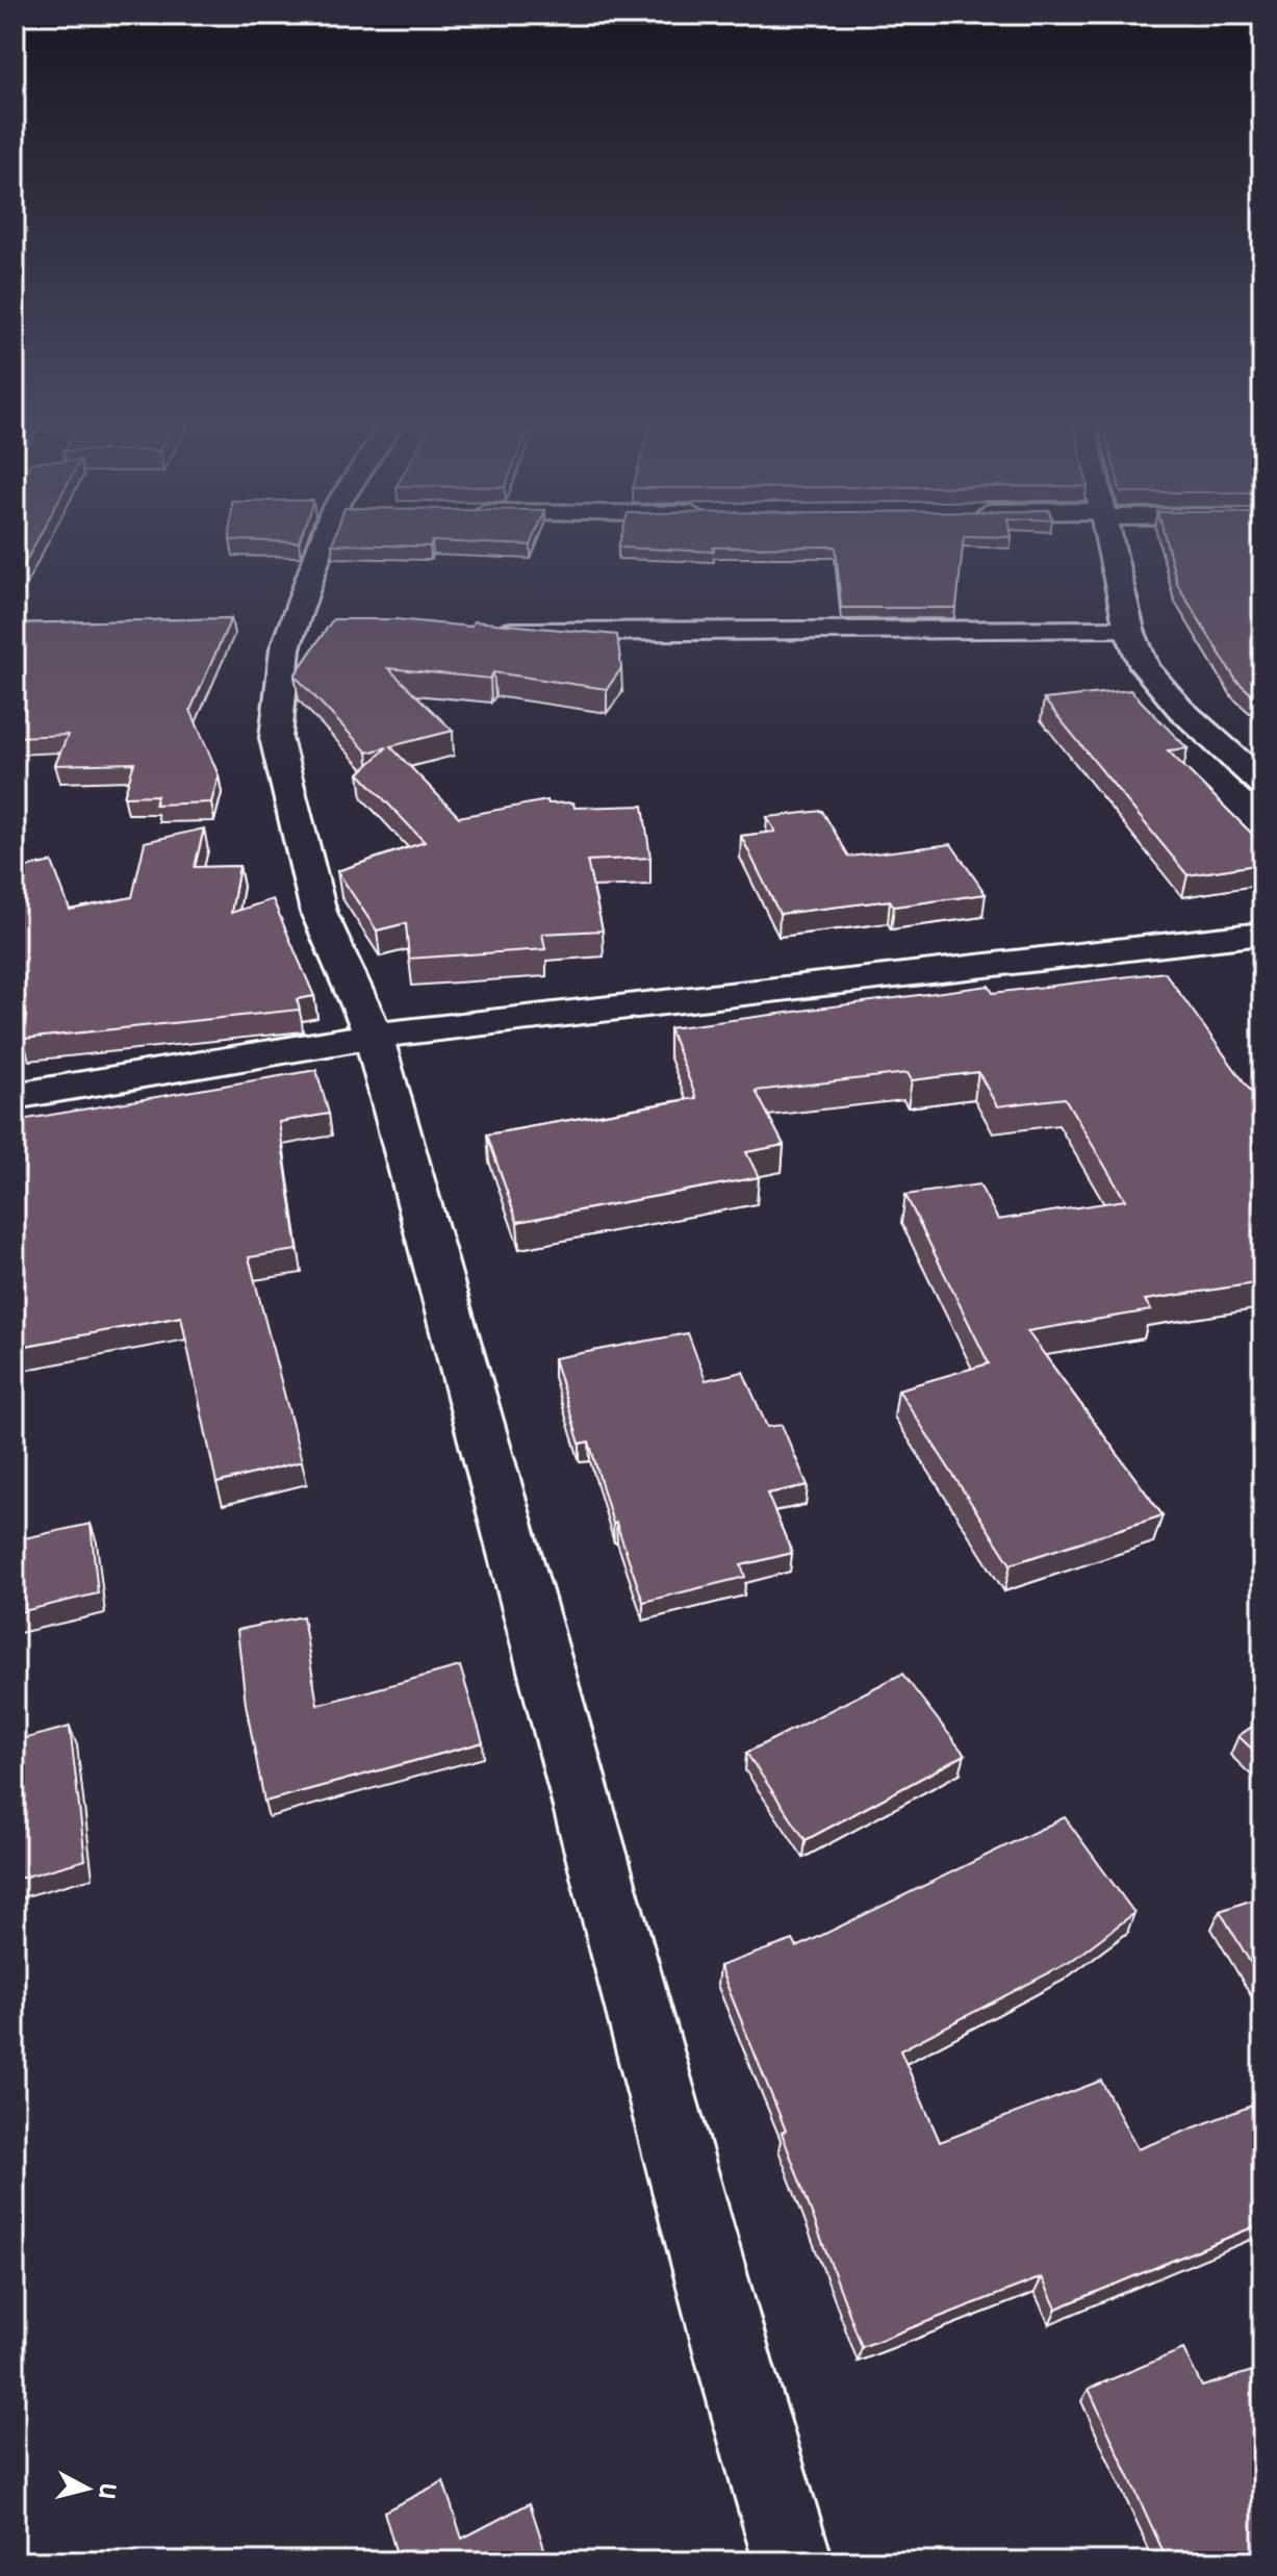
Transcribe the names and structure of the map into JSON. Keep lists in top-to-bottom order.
{
  "north": "right"
}
